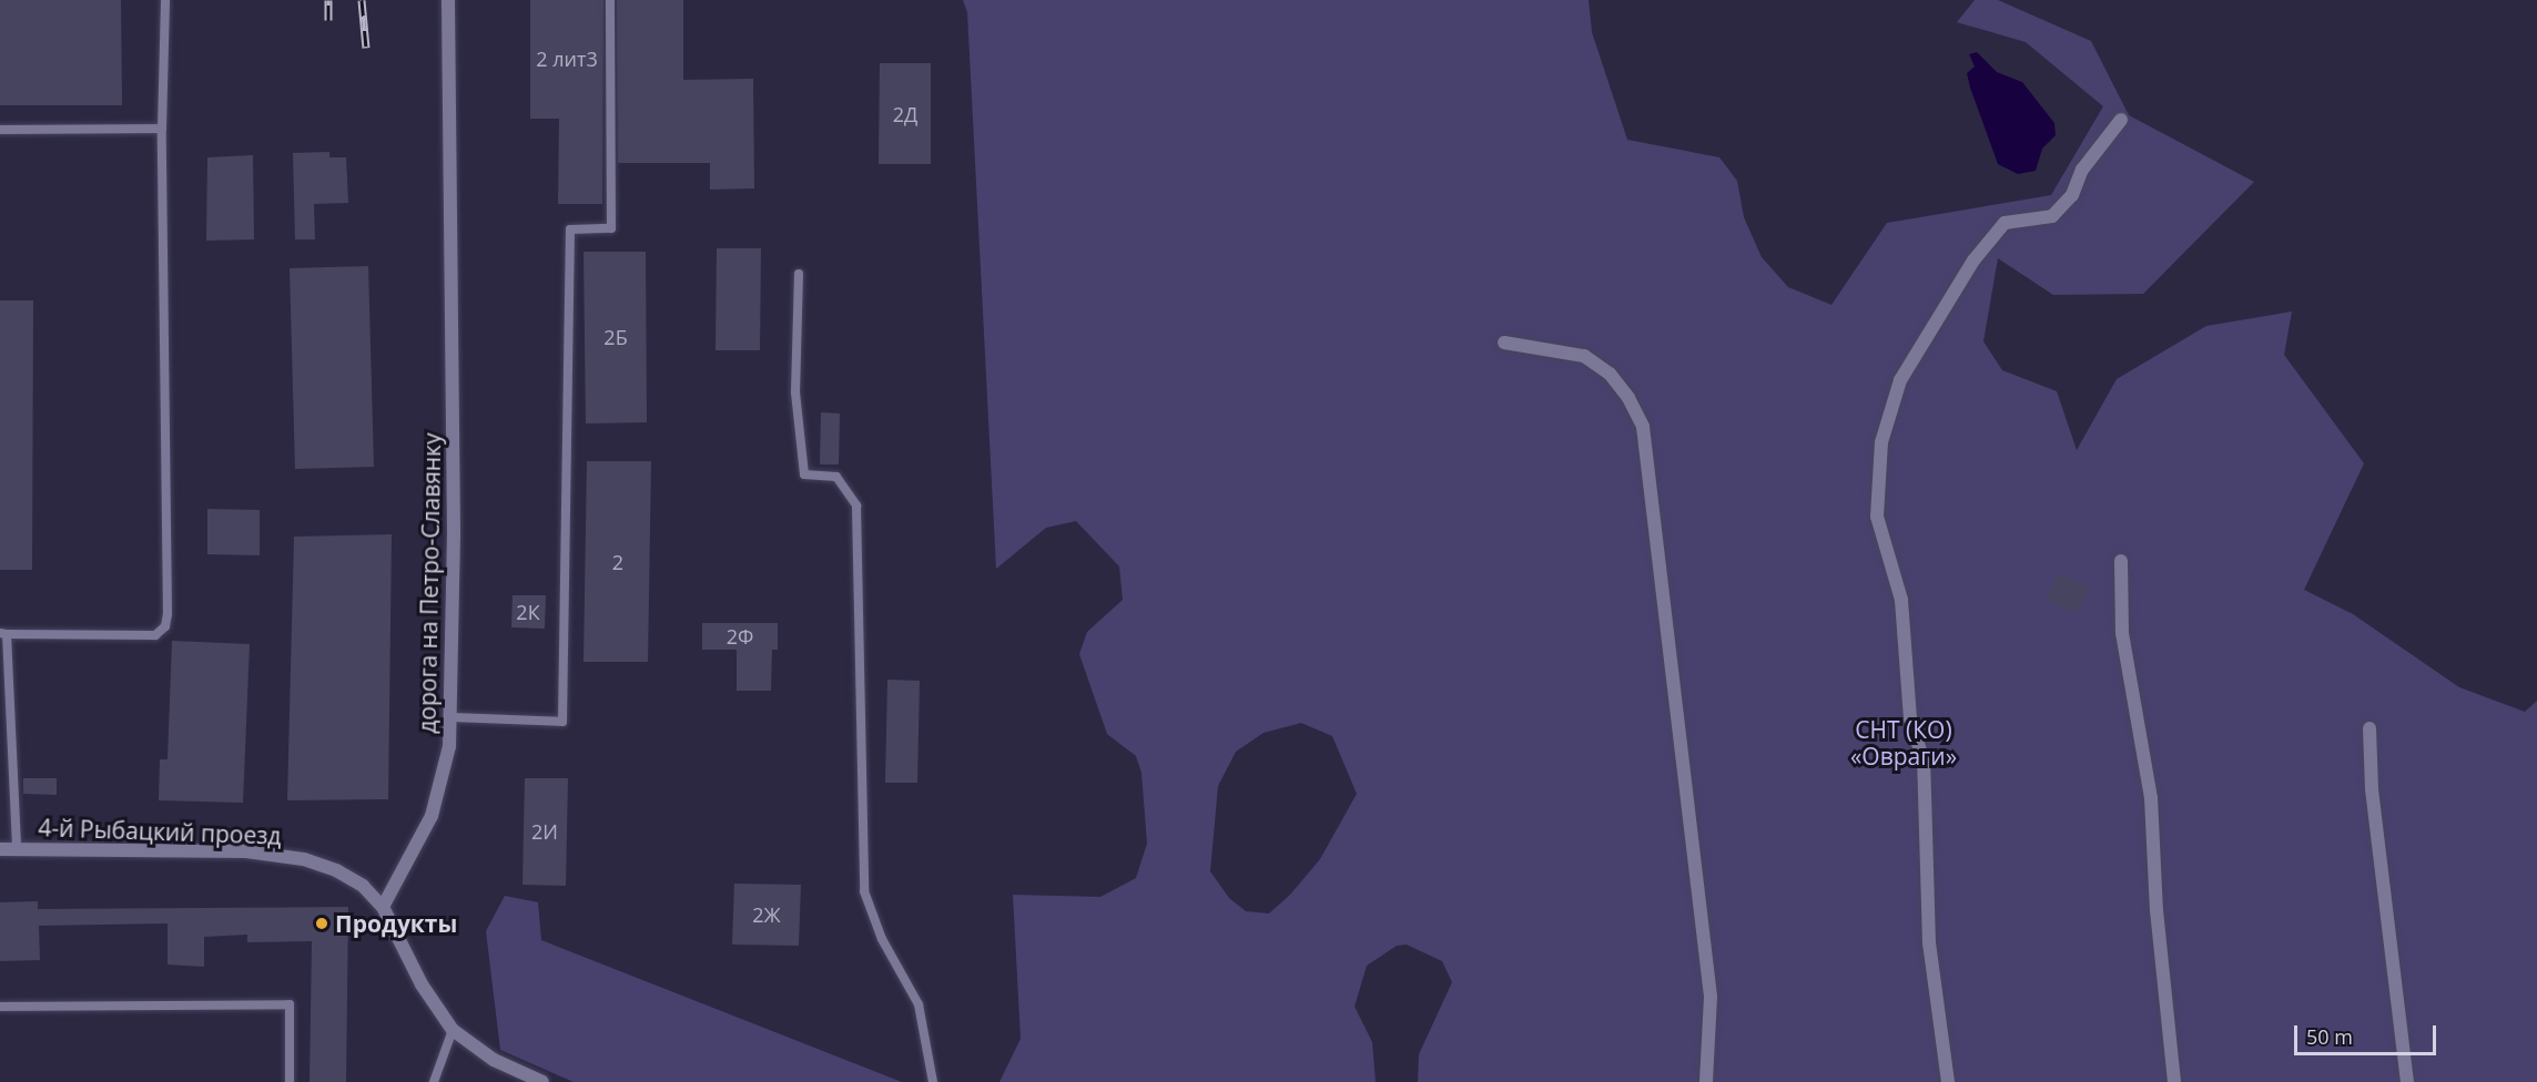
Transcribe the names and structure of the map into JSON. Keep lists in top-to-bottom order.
{
  "streets": {
    "street": ["дорога на Петро-Славянку", "4-й Рыбацкий проезд"]
  },
  "crossings": [
    ["дорога на Петро-Славянку", "4-й Рыбацкий проезд"]
  ],
  "parks": ["СНТ (КО) «Овраги»"],
  "places": ["Продукты"],
  "house_numbers": [
    "2 лит3",
    "2Д",
    "2Б",
    "2",
    "2К",
    "2Ф",
    "2И",
    "2Ж"
  ],
  "scale_bar": "50 m"
}
